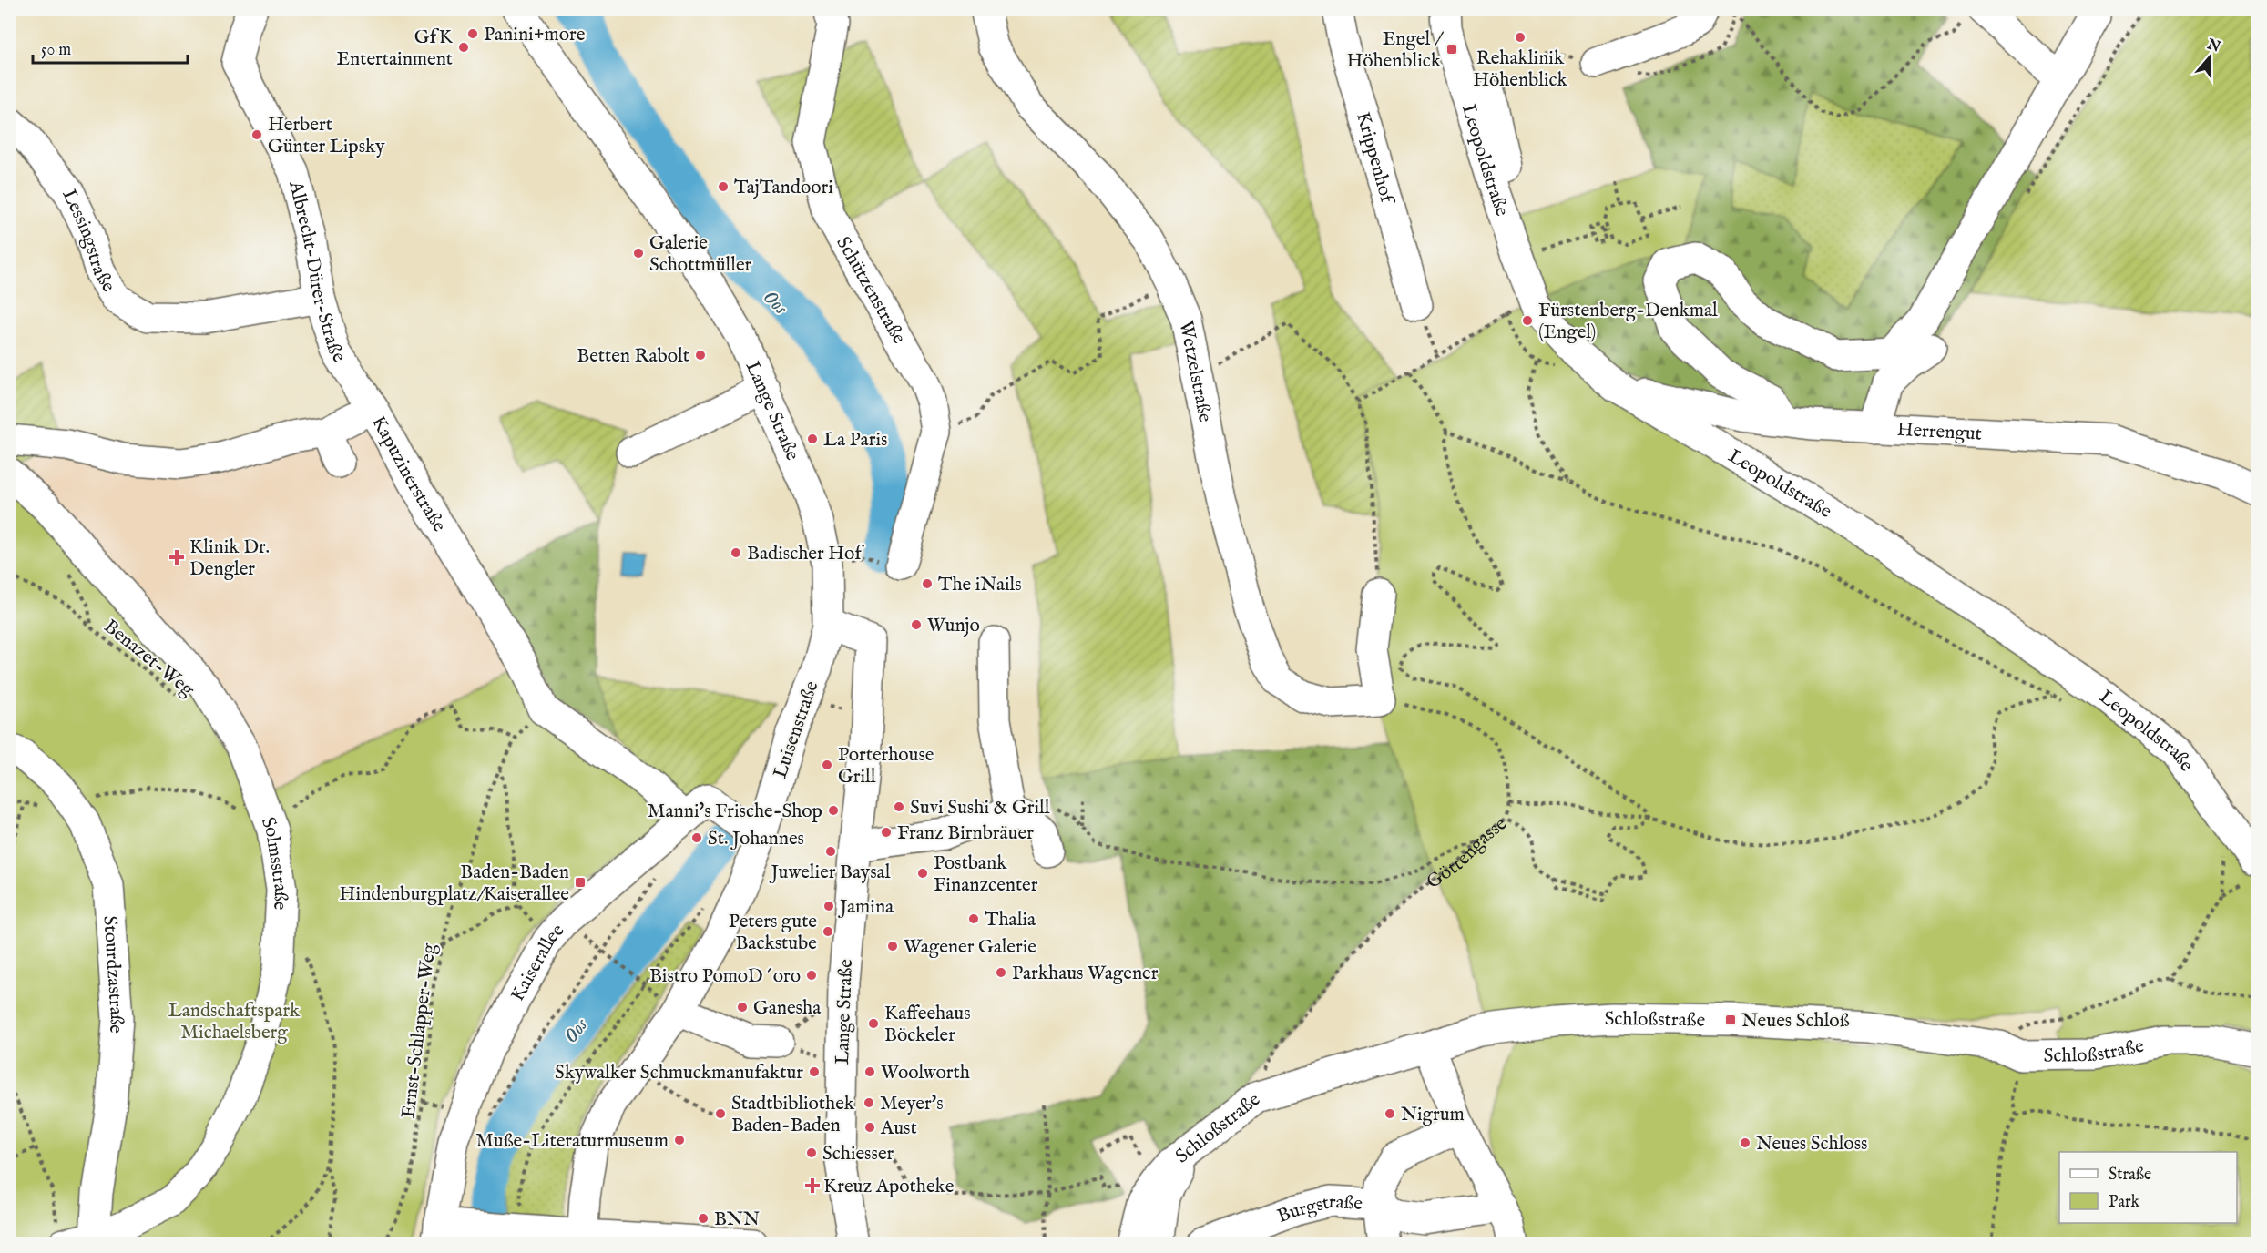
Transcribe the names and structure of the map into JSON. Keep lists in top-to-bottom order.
{
  "streets": {
    "street": [
      "Krippenhof",
      "Leopoldstraße",
      "Lessingstraße",
      "Albrecht-Dürer-Straße",
      "Schützenstraße",
      "Wetzelstraße",
      "Lange Straße",
      "Herrengut",
      "Kapuzinerstraße",
      "Luisenstraße",
      "Solmsstraße",
      "Kaiserallee",
      "Stourdzastraße",
      "Schloßstraße",
      "Burgstraße"
    ],
    "path": ["Benazet-Weg", "Göttengasse", "Ernst-Schlapper-Weg"]
  },
  "crossings": [
    ["Leopoldstraße", "Herrengut"],
    ["Lessingstraße", "Albrecht-Dürer-Straße"],
    ["Albrecht-Dürer-Straße", "Kapuzinerstraße"],
    ["Wetzelstraße", "Göttengasse"],
    ["Lange Straße", "Luisenstraße"],
    ["Kapuzinerstraße", "Ernst-Schlapper-Weg"],
    ["Luisenstraße", "Kaiserallee"],
    ["Göttengasse", "Schloßstraße"],
    ["Solmsstraße", "Stourdzastraße"]
  ],
  "water": ["Oos"],
  "parks": ["Landschaftspark Michaelsberg"],
  "places": {
    "other": [
      "Panini+more",
      "Rehaklinik Höhenblick",
      "GfK Entertainment",
      "Herbert Günter Lipsky",
      "TajTandoori",
      "Galerie Schottmüller",
      "Fürstenberg-Denkmal (Engel)",
      "Betten Rabolt",
      "La Paris",
      "Badischer Hof",
      "The iNails",
      "Wunjo",
      "Porterhouse Grill",
      "Suvi Sushi & Grill",
      "Manni's Frische-Shop",
      "Franz Birnbräuer",
      "St. Johannes",
      "Juwelier Baysal",
      "Postbank Finanzcenter",
      "Jamina",
      "Thalia",
      "Peters gute Backstube",
      "Wagener Galerie",
      "Parkhaus Wagener",
      "Bistro PomoD´oro",
      "Ganesha",
      "Kaffeehaus Böckeler",
      "Skywalker Schmuckmanufaktur",
      "Woolworth",
      "Meyer's",
      "Stadtbibliothek Baden-Baden",
      "Nigrum",
      "Aust",
      "Muße-Literaturmuseum",
      "Neues Schloss",
      "Schiesser",
      "BNN"
    ],
    "transit": ["Engel / Höhenblick", "Baden-Baden Hindenburgplatz/Kaiserallee", "Neues Schloß"],
    "health": ["Klinik Dr. Dengler", "Kreuz Apotheke"]
  },
  "legend": ["Straße", "Park"],
  "scale_bar": "50 m",
  "north": "top"
}
